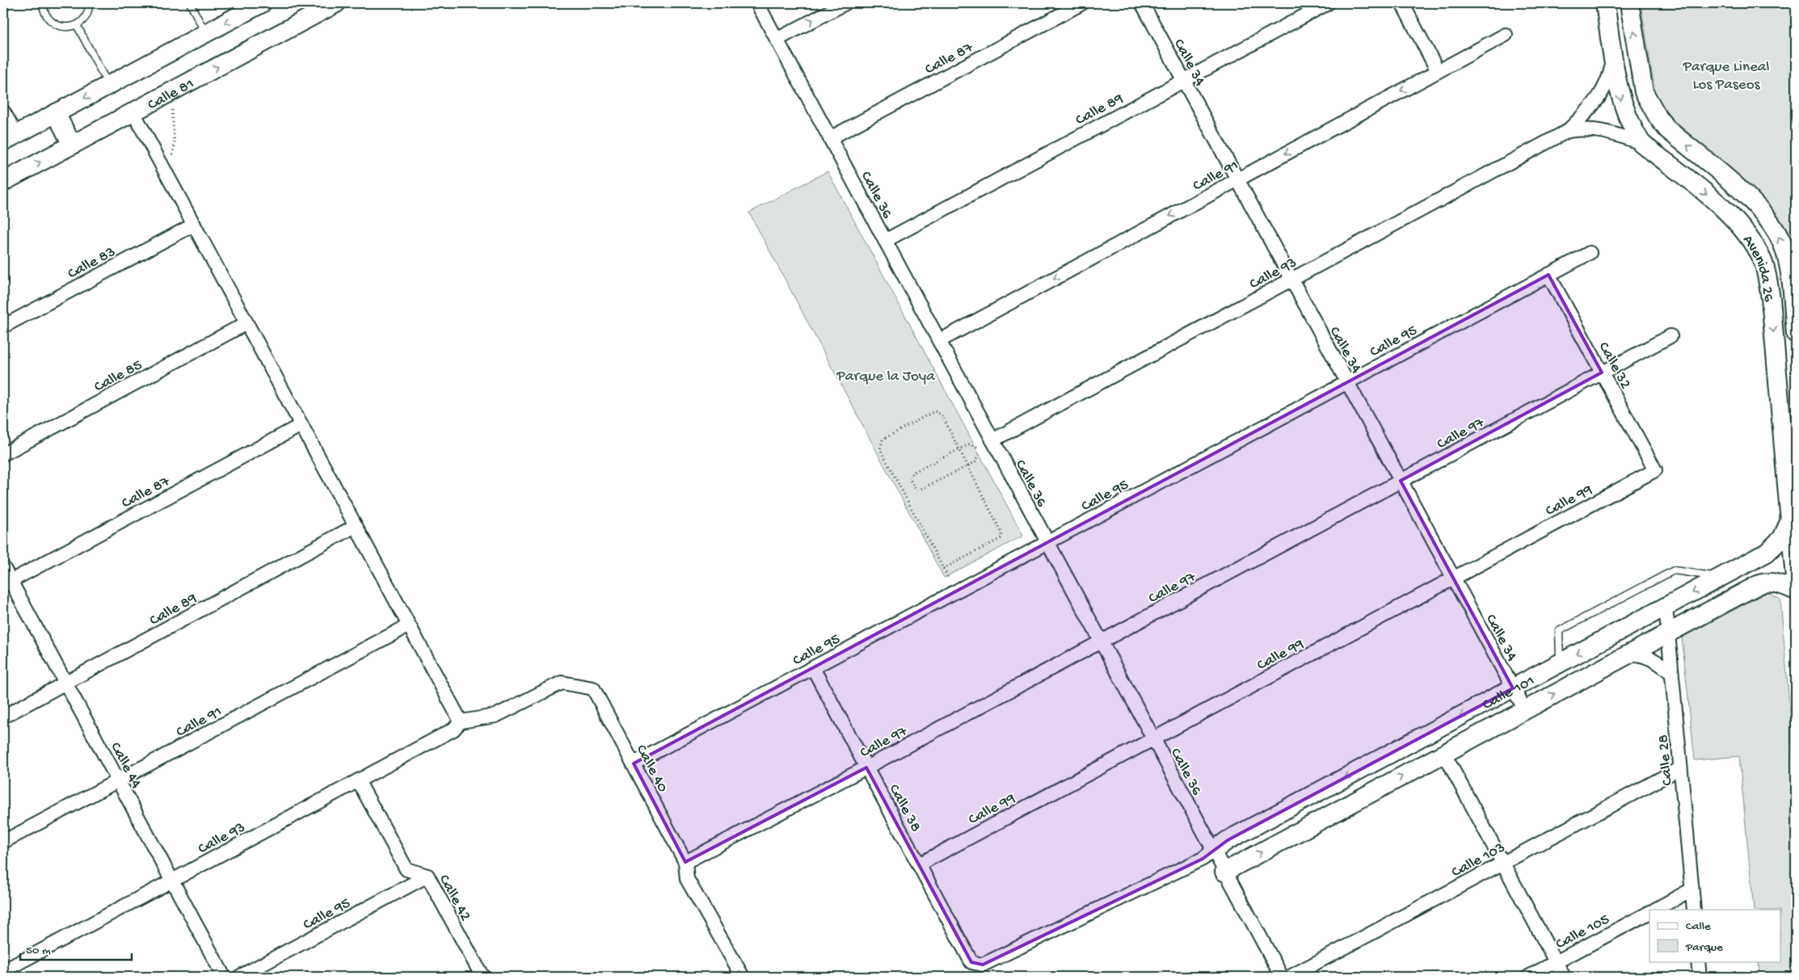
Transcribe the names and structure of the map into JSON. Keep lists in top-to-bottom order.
{
  "streets": {
    "street": [
      "Calle 87",
      "Calle 34",
      "Calle 81",
      "Calle 89",
      "Calle 91",
      "Calle 36",
      "Calle 83",
      "Avenida 26",
      "Calle 93",
      "Calle 95",
      "Calle 32",
      "Calle 85",
      "Calle 97",
      "Calle 99",
      "Calle 101",
      "Calle 28",
      "Calle 44",
      "Calle 40",
      "Calle 38",
      "Calle 103",
      "Calle 42",
      "Calle 105"
    ]
  },
  "crossings": [
    ["Calle 87", "Calle 36"],
    ["Calle 87", "Calle 44"],
    ["Calle 34", "Calle 89"],
    ["Calle 34", "Calle 91"],
    ["Calle 34", "Calle 93"],
    ["Calle 34", "Calle 95"],
    ["Calle 34", "Calle 97"],
    ["Calle 34", "Calle 99"],
    ["Calle 34", "Calle 101"],
    ["Calle 89", "Calle 36"],
    ["Calle 89", "Calle 44"],
    ["Calle 91", "Calle 36"],
    ["Calle 91", "Calle 44"],
    ["Calle 36", "Calle 93"],
    ["Calle 36", "Calle 95"],
    ["Calle 36", "Calle 97"],
    ["Calle 36", "Calle 99"],
    ["Calle 36", "Calle 101"],
    ["Calle 36", "Calle 38"],
    ["Avenida 26", "Calle 93"],
    ["Avenida 26", "Calle 101"],
    ["Calle 93", "Calle 44"],
    ["Calle 93", "Calle 40"],
    ["Calle 93", "Calle 42"],
    ["Calle 95", "Calle 32"],
    ["Calle 95", "Calle 40"],
    ["Calle 95", "Calle 38"],
    ["Calle 95", "Calle 42"],
    ["Calle 32", "Calle 97"],
    ["Calle 32", "Calle 99"],
    ["Calle 97", "Calle 40"],
    ["Calle 97", "Calle 38"],
    ["Calle 99", "Calle 38"],
    ["Calle 101", "Calle 28"],
    ["Calle 101", "Calle 38"],
    ["Calle 28", "Calle 103"]
  ],
  "one_way": ["Calle 91"],
  "parks": ["Parque Lineal Los Paseos", "Parque la Joya"],
  "legend": ["Calle", "Parque"],
  "scale_bar": "50 m"
}
